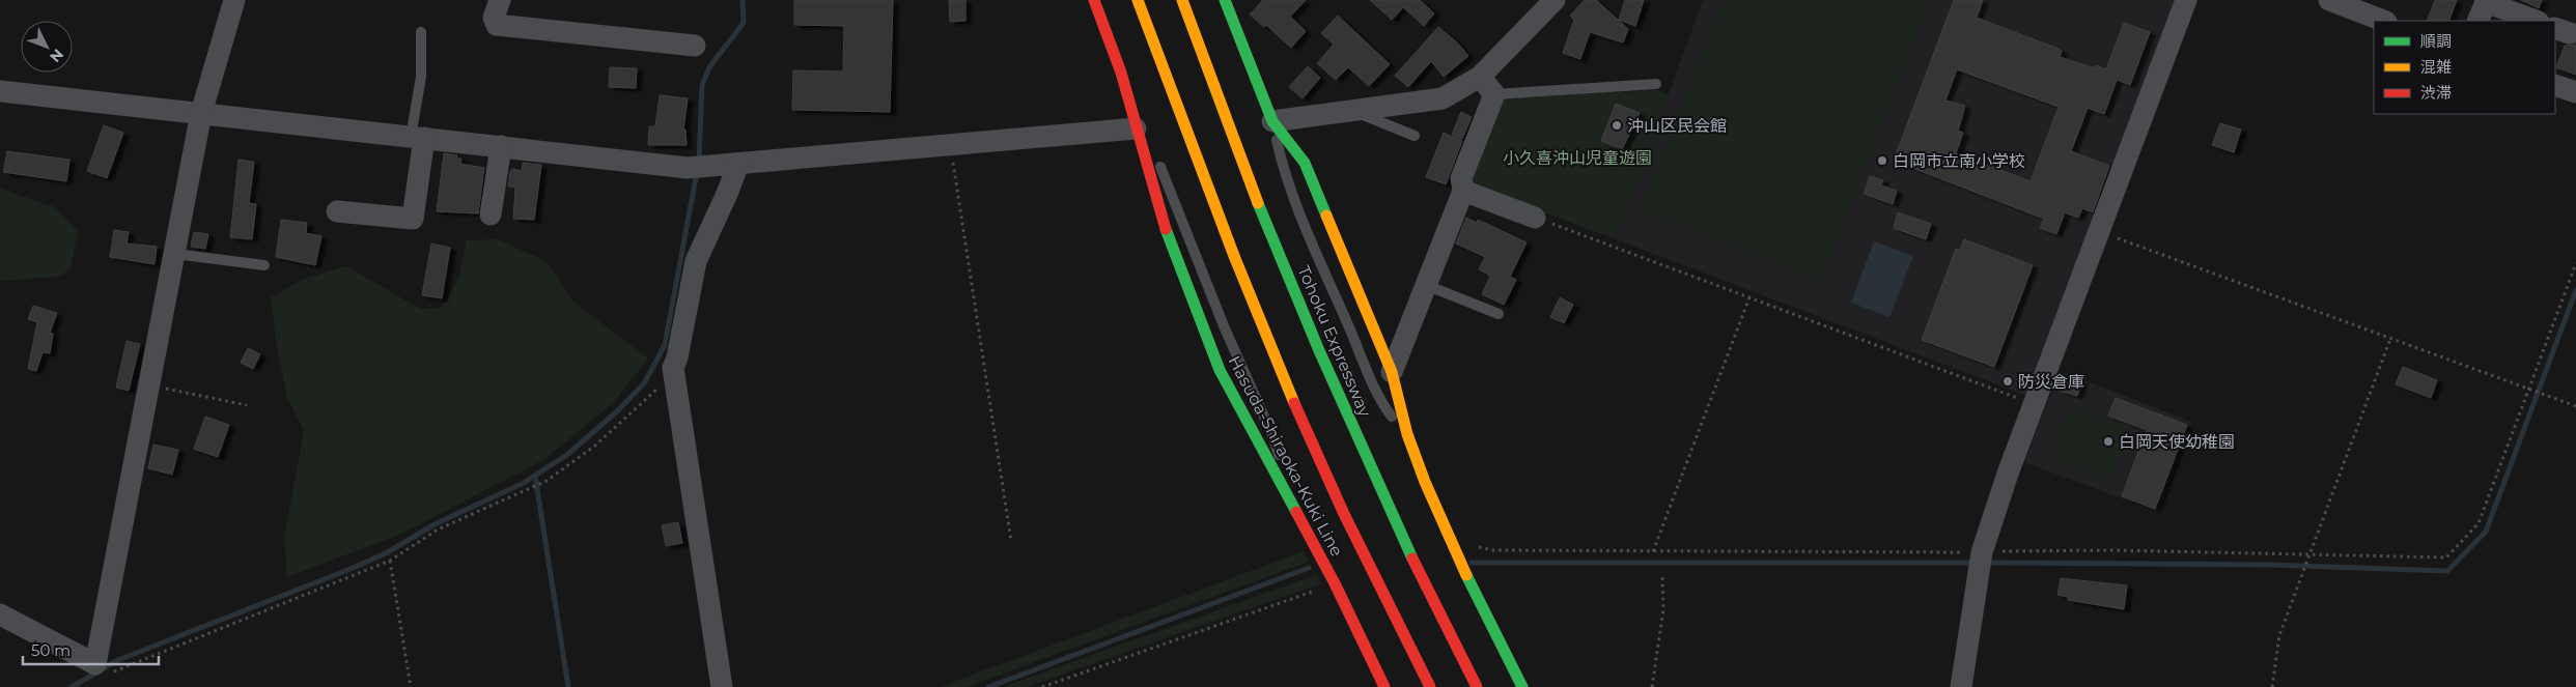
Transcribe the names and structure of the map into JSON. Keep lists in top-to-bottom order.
{
  "streets": {
    "main road": ["Tohoku Expressway", "Hasuda-Shiraoka-Kuki Line"]
  },
  "parks": ["小久喜沖山児童遊園"],
  "places": [
    "沖山区民会館",
    "白岡市立南小学校",
    "防災倉庫",
    "白岡天使幼稚園"
  ],
  "legend": ["順調", "混雑", "渋滞"],
  "scale_bar": "50 m",
  "north": "bottom right"
}
